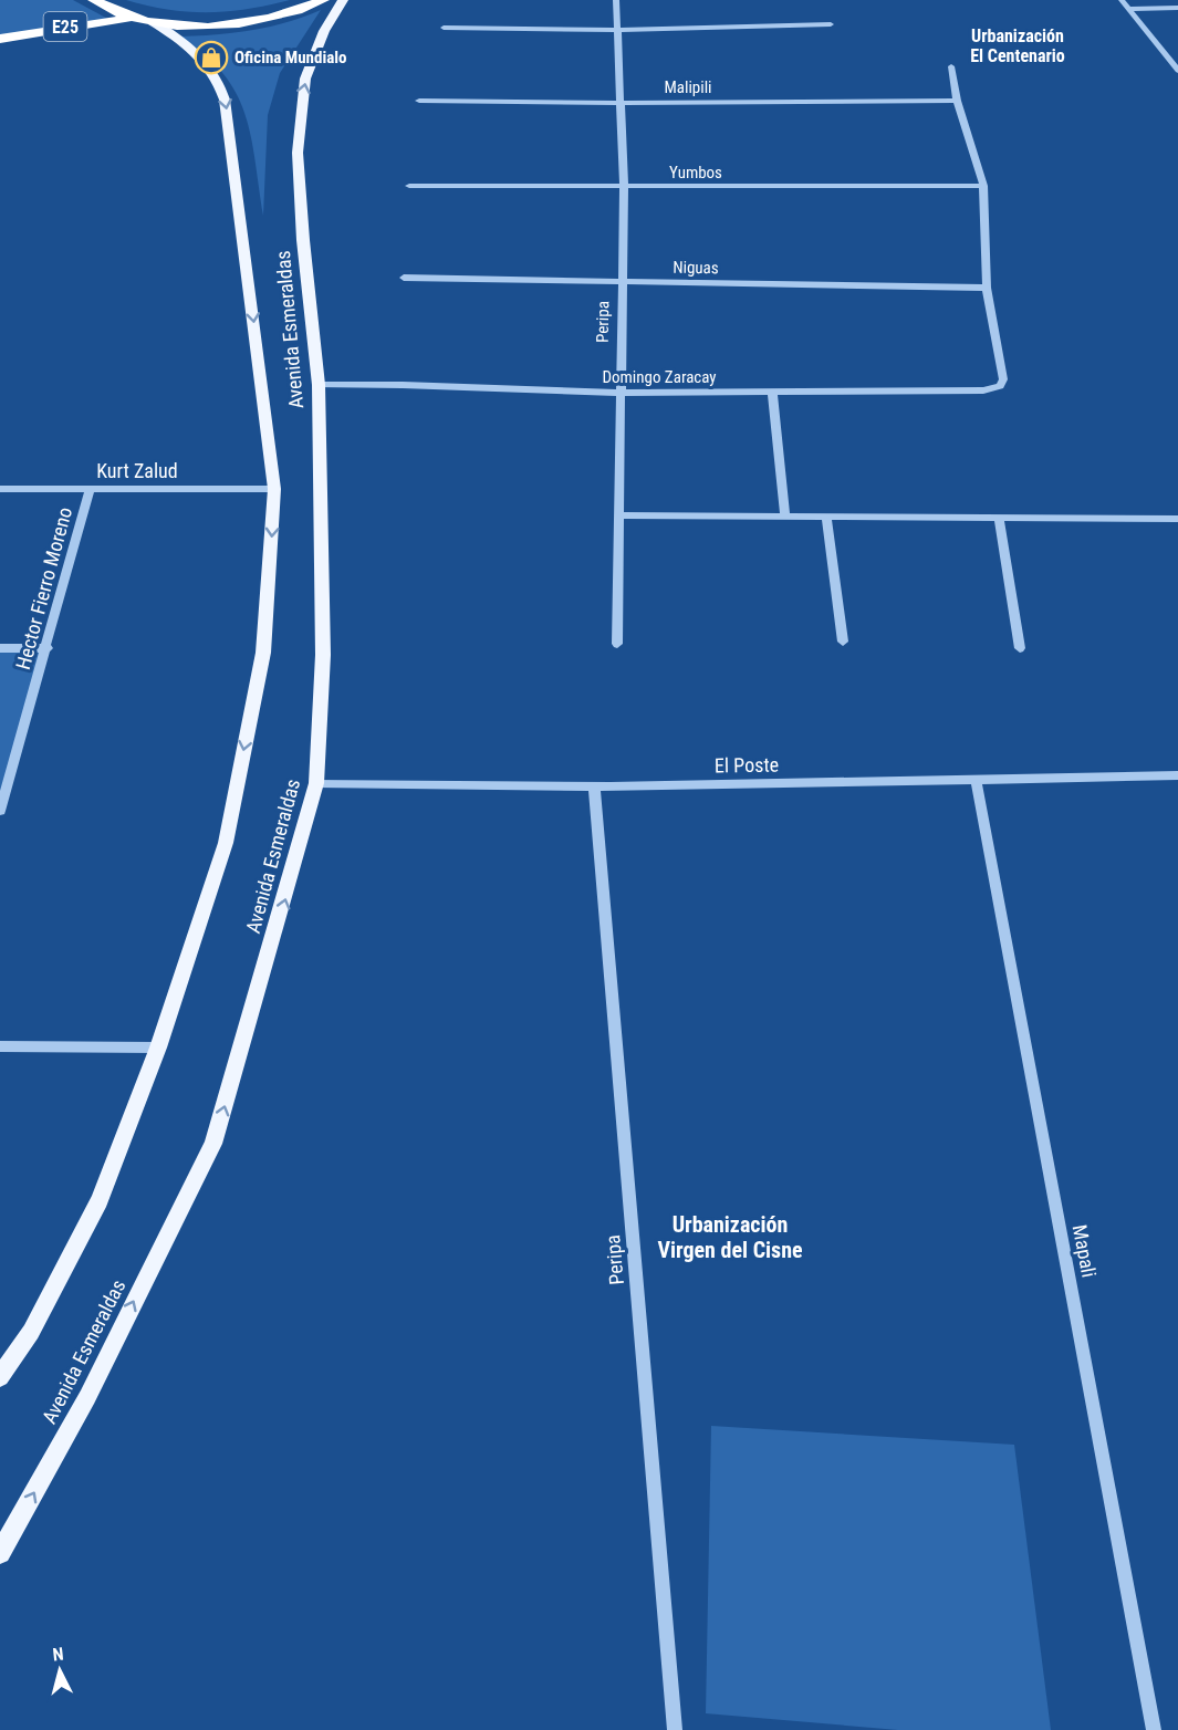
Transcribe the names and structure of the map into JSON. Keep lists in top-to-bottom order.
{
  "streets": {
    "highway": ["E25"],
    "main road": ["Avenida Esmeraldas"],
    "street": [
      "Malipili",
      "Yumbos",
      "Niguas",
      "Peripa",
      "Domingo Zaracay",
      "Kurt Zalud",
      "Hector Fierro Moreno",
      "El Poste",
      "Mapali"
    ]
  },
  "crossings": [
    ["Malipili", "Peripa"],
    ["Yumbos", "Peripa"],
    ["Niguas", "Peripa"],
    ["Niguas", "Domingo Zaracay"],
    ["Peripa", "Domingo Zaracay"],
    ["Peripa", "El Poste"],
    ["Avenida Esmeraldas", "Domingo Zaracay"],
    ["Avenida Esmeraldas", "Kurt Zalud"],
    ["Avenida Esmeraldas", "El Poste"],
    ["Kurt Zalud", "Hector Fierro Moreno"],
    ["El Poste", "Mapali"]
  ],
  "districts": ["Urbanización El Centenario", "Urbanización Virgen del Cisne"],
  "places": {
    "shop": ["Oficina Mundialo"]
  },
  "north": "top"
}
